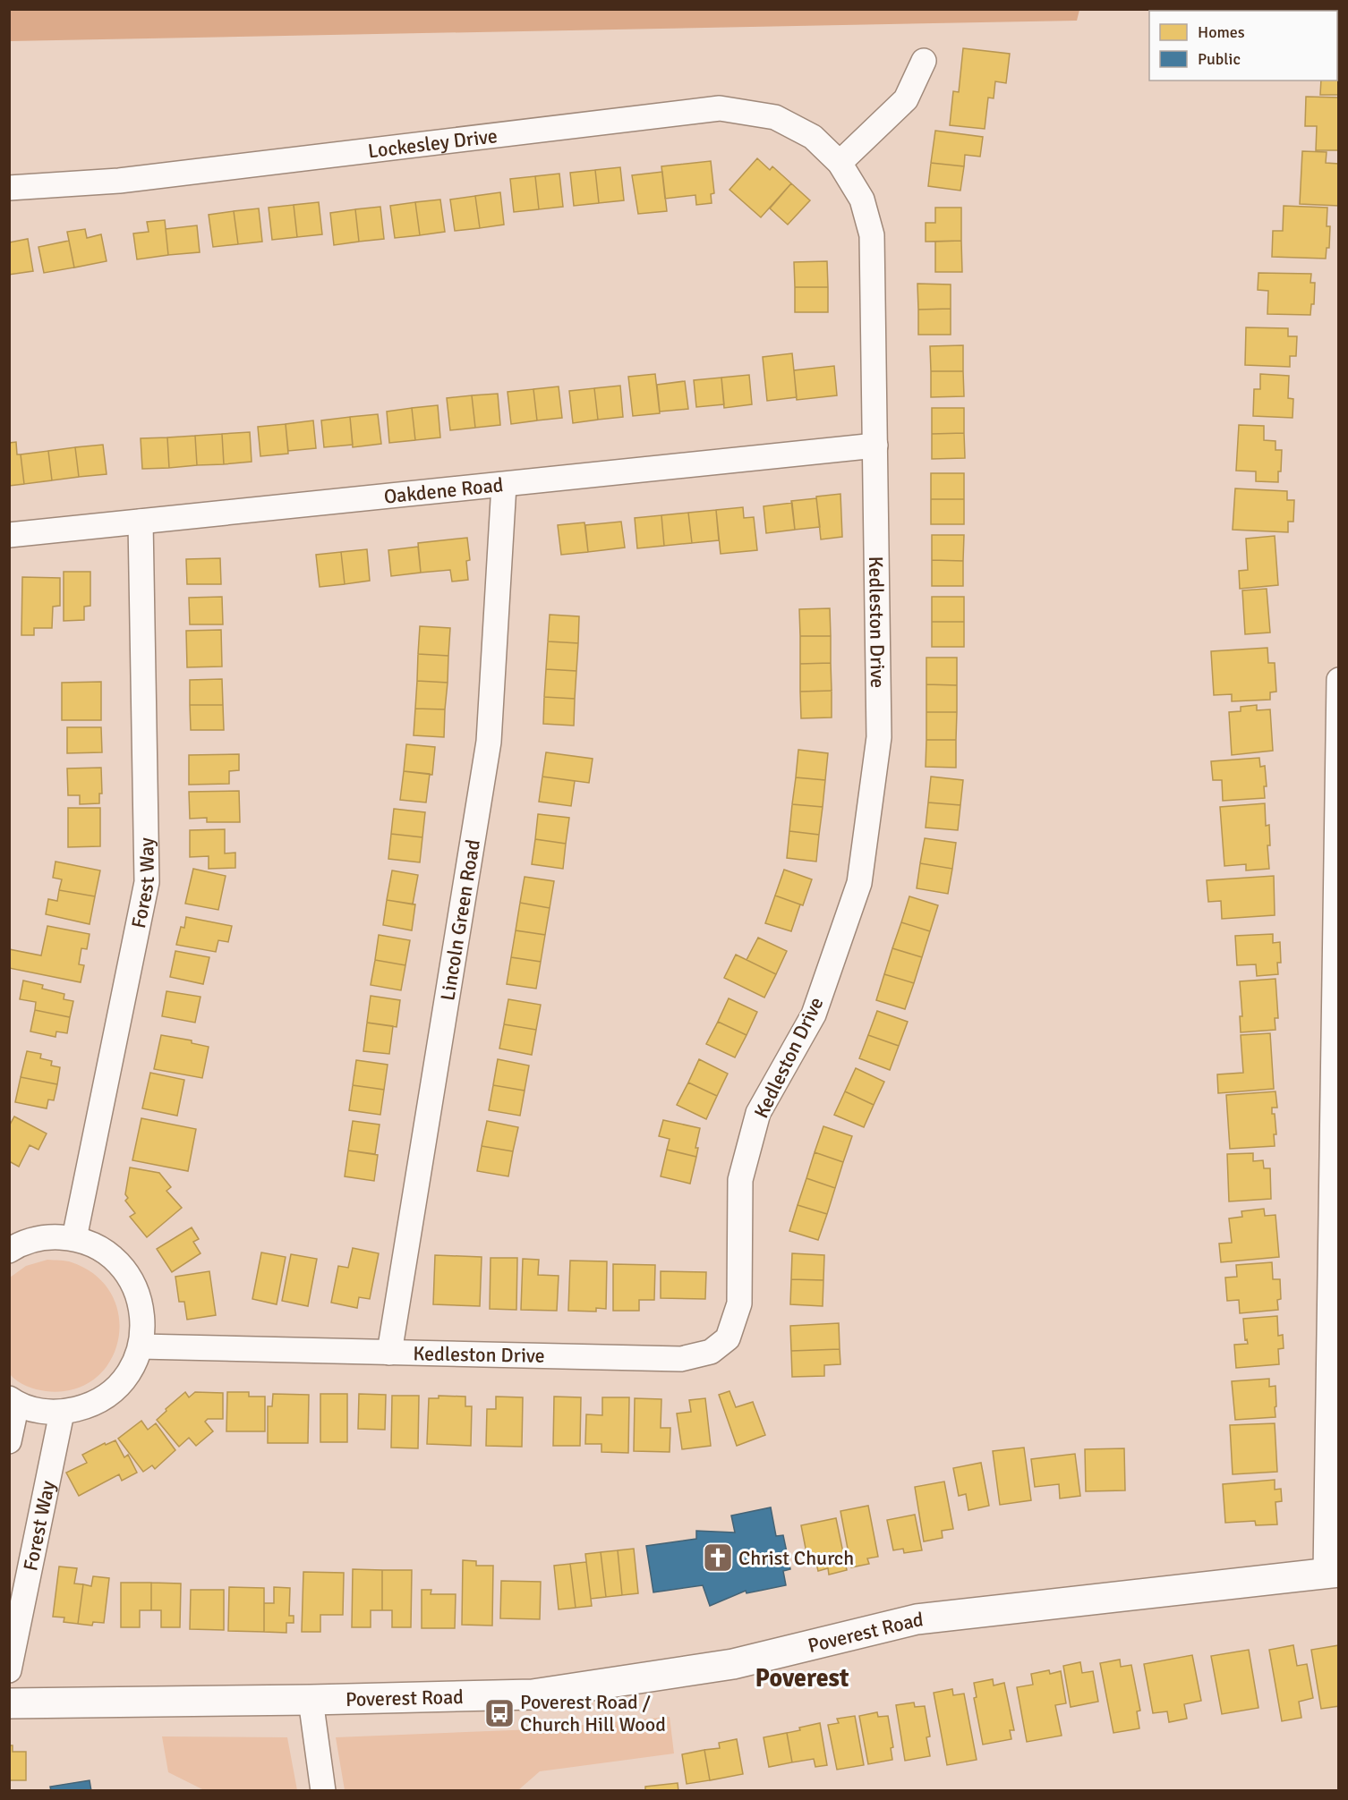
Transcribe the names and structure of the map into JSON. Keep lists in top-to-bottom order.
{
  "streets": {
    "street": [
      "Lockesley Drive",
      "Oakdene Road",
      "Kedleston Drive",
      "Forest Way",
      "Lincoln Green Road",
      "Poverest Road"
    ]
  },
  "crossings": [
    ["Lockesley Drive", "Kedleston Drive"],
    ["Oakdene Road", "Kedleston Drive"],
    ["Oakdene Road", "Forest Way"],
    ["Oakdene Road", "Lincoln Green Road"],
    ["Kedleston Drive", "Lincoln Green Road"]
  ],
  "districts": ["Poverest"],
  "places": {
    "church": ["Christ Church"],
    "bus stop": ["Poverest Road / Church Hill Wood"]
  },
  "legend": ["Homes", "Public"]
}
